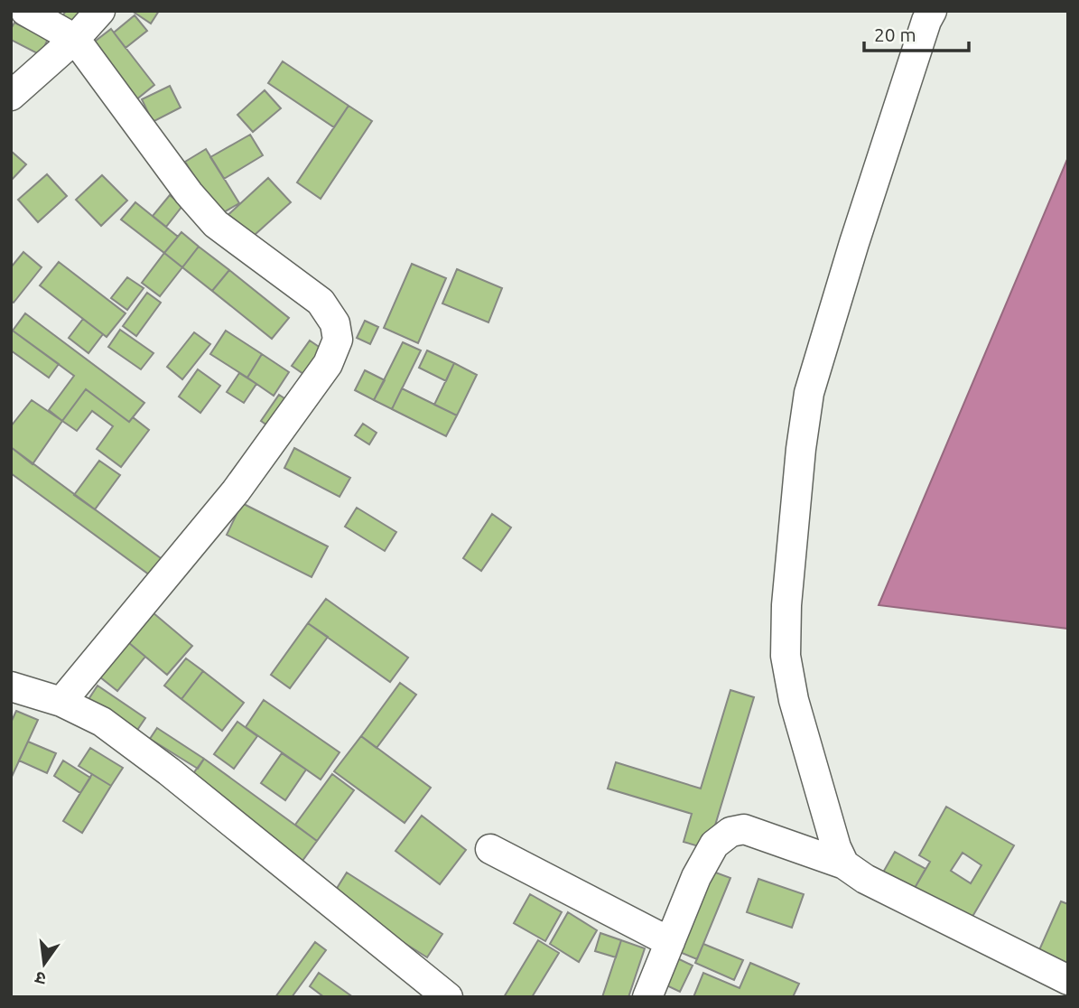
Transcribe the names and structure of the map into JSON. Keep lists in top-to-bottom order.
{
  "scale_bar": "20 m",
  "north": "bottom"
}
